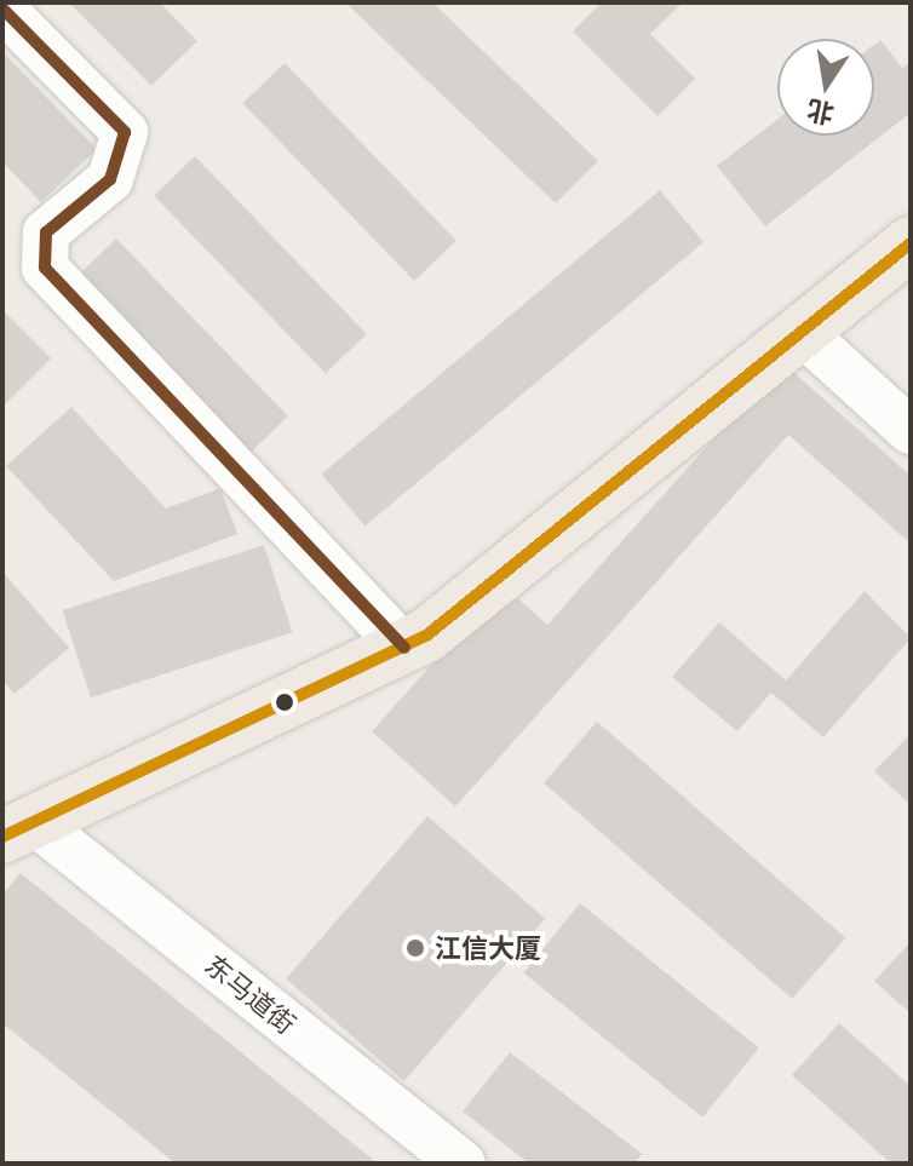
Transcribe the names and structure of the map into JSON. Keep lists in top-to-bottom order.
{
  "streets": {
    "street": ["东马道街"]
  },
  "places": ["江信大厦"],
  "north": "bottom"
}
